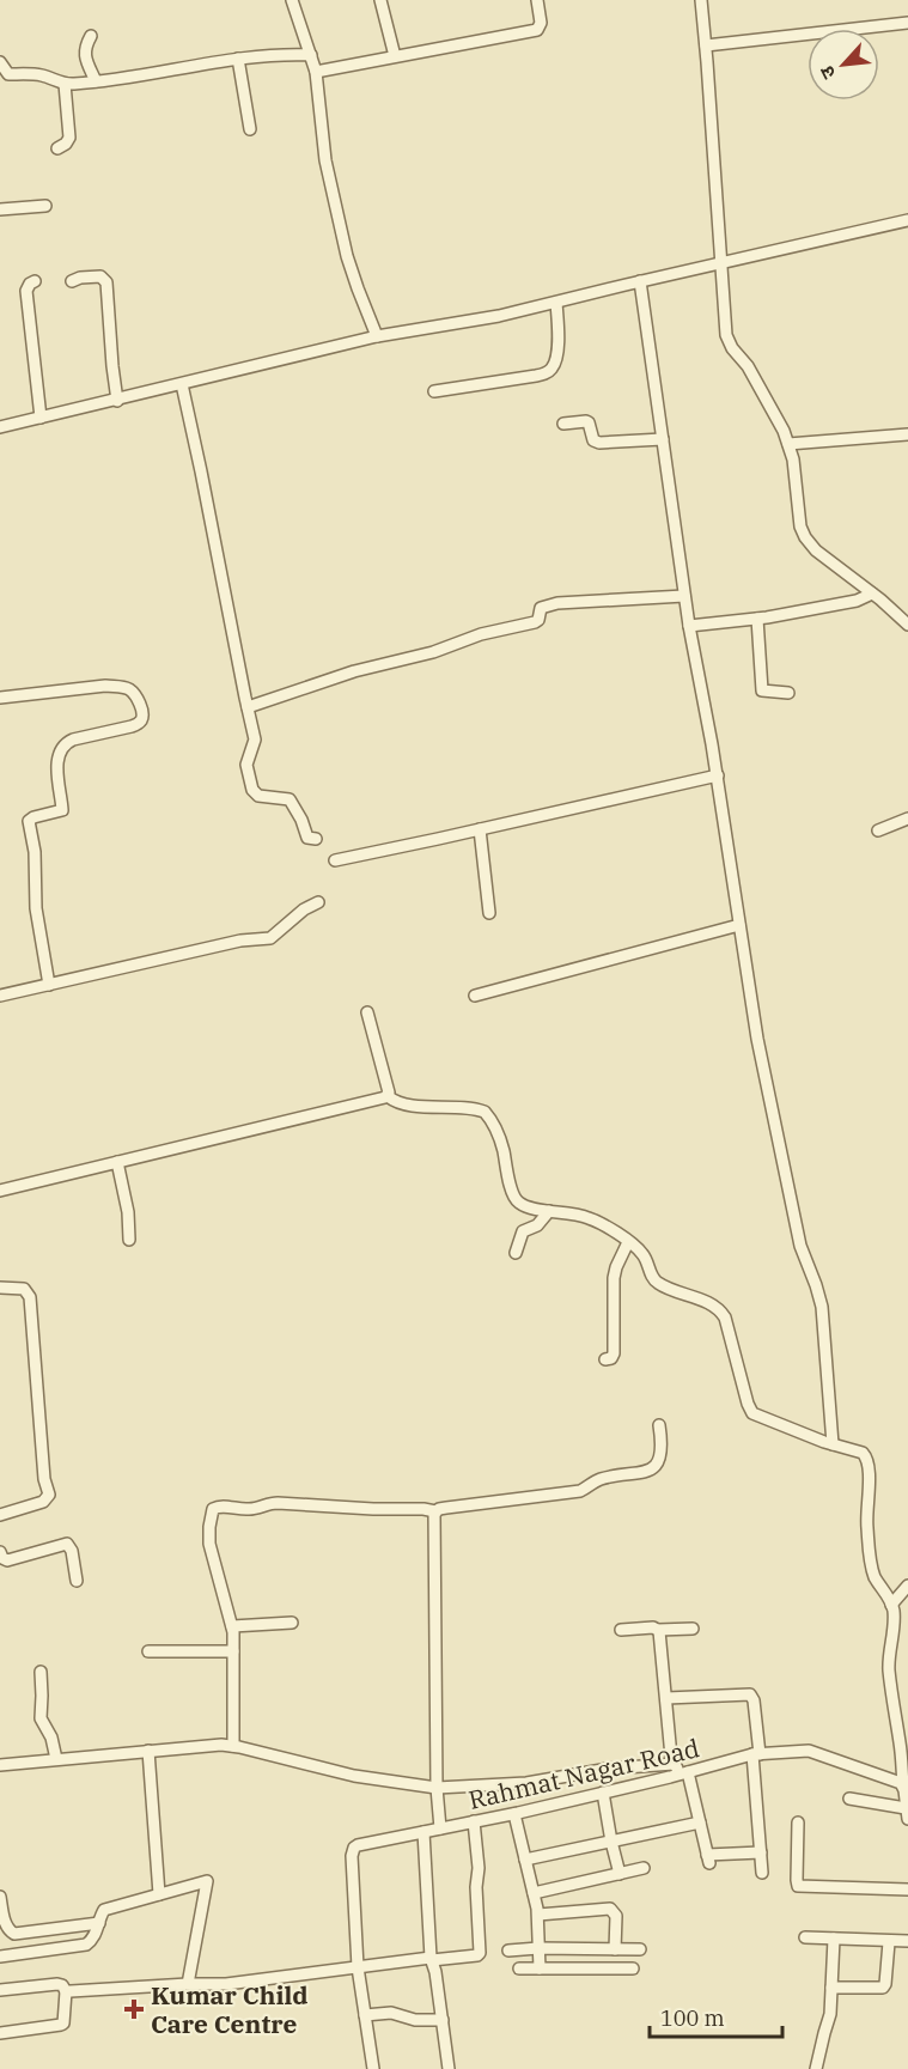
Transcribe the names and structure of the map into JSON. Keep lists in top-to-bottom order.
{
  "streets": {
    "street": ["Rahmat Nagar Road"]
  },
  "places": {
    "health": ["Kumar Child Care Centre"]
  },
  "scale_bar": "100 m",
  "north": "bottom left"
}
